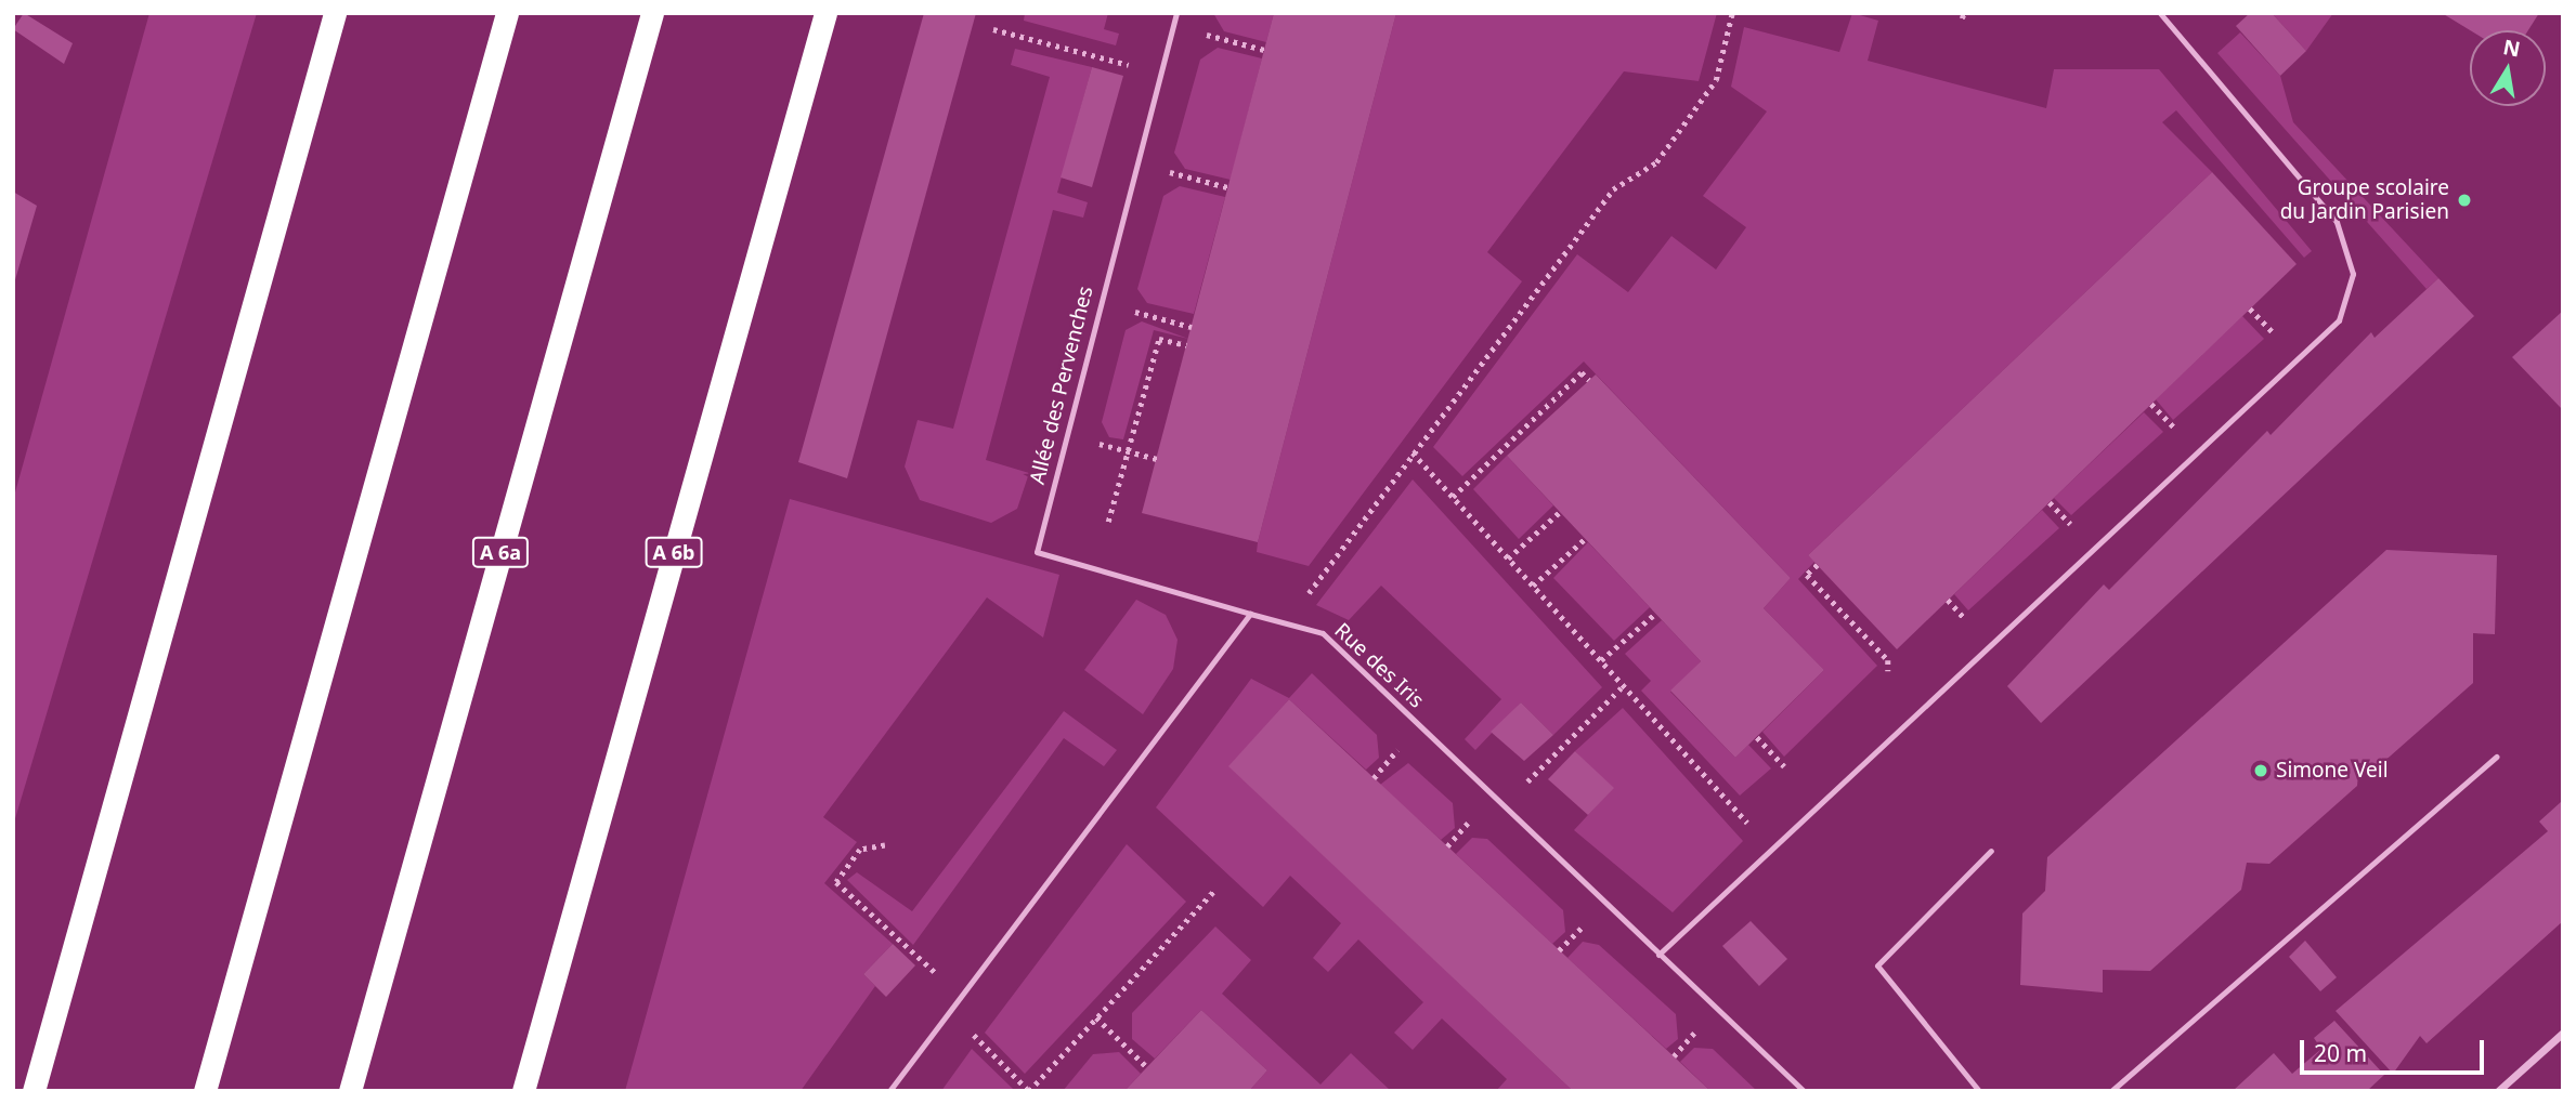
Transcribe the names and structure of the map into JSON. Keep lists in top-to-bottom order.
{
  "streets": {
    "highway": ["A 6a", "A 6b"],
    "lane": ["Allée des Pervenches", "Rue des Iris"]
  },
  "crossings": [
    ["Allée des Pervenches", "Rue des Iris"]
  ],
  "places": ["Groupe scolaire du Jardin Parisien", "Simone Veil"],
  "scale_bar": "20 m",
  "north": "top"
}
